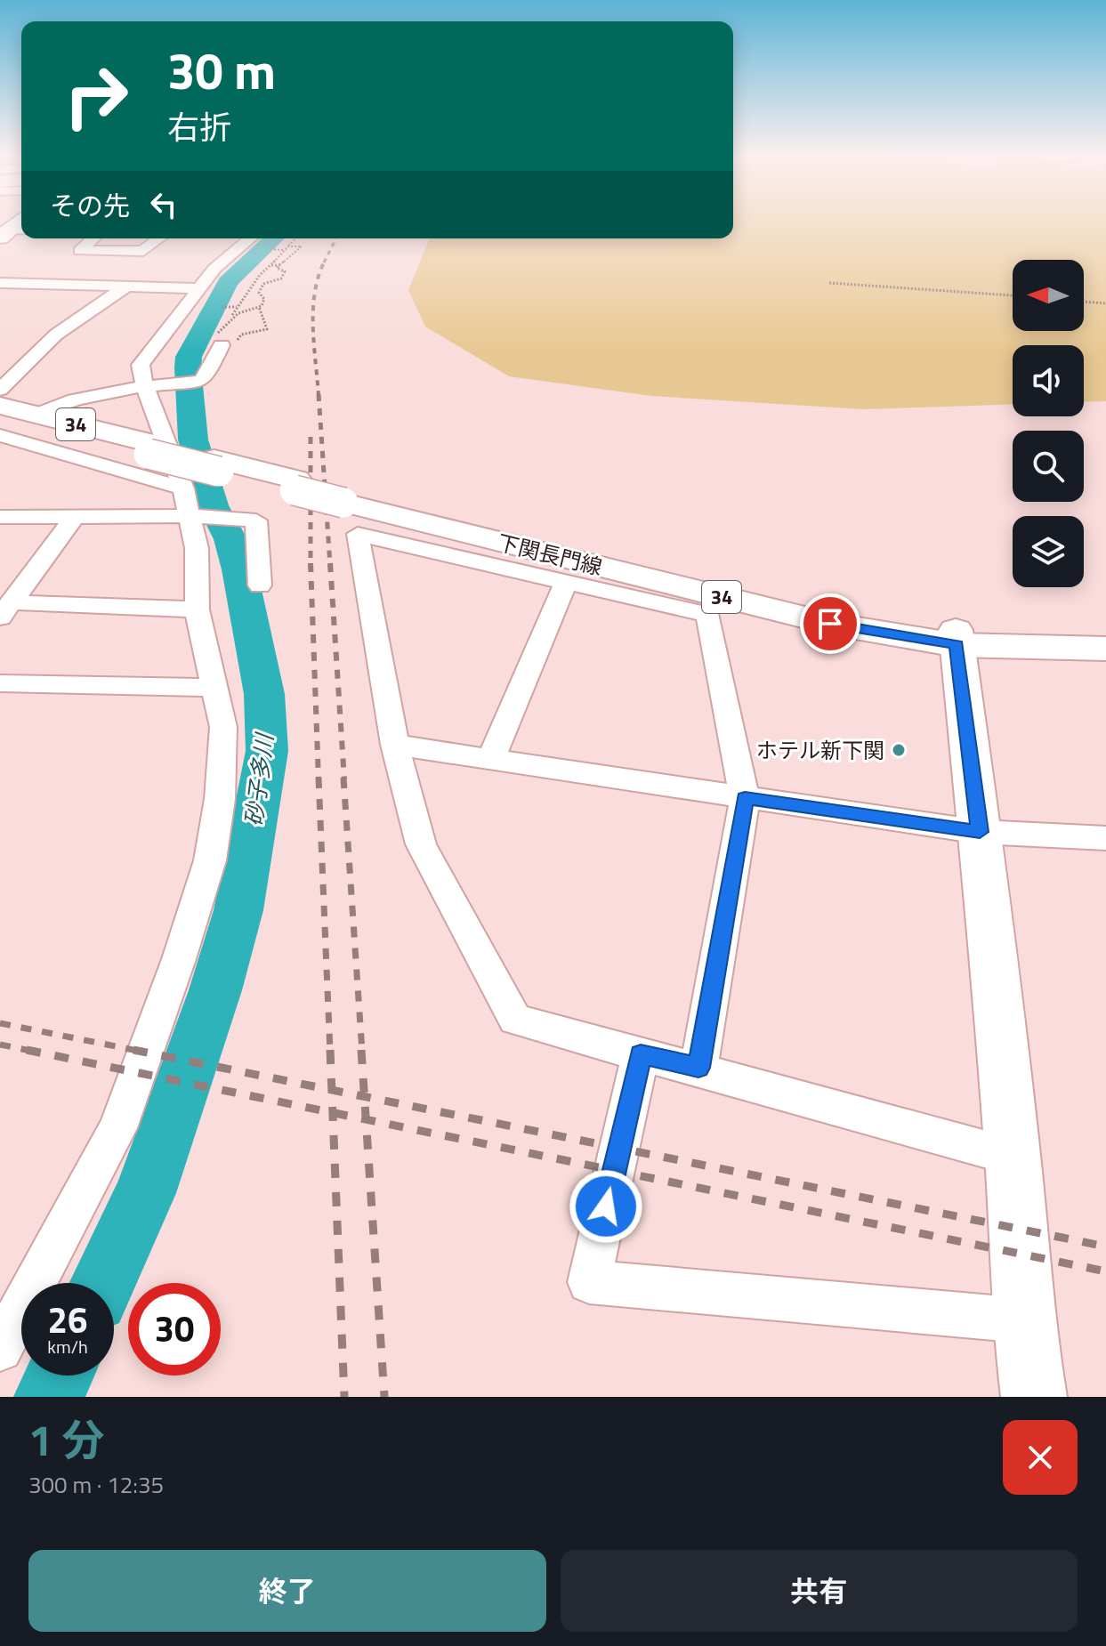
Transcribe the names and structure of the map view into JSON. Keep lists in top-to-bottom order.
{
  "streets": {
    "main road": ["34", "下関長門線"]
  },
  "water": ["砂子多川"],
  "places": ["ホテル新下関"],
  "north": "left",
  "page": {
    "turn": ["30 m", "右折"],
    "then": "その先",
    "speed": "26 km/h",
    "limit": "30",
    "heading": ["1 分", "300 m · 12:35"],
    "buttons": ["終了", "共有"]
  }
}
